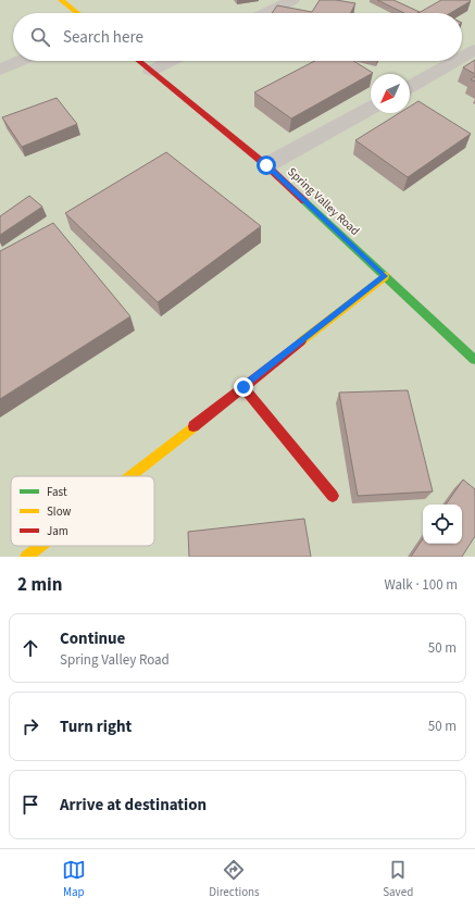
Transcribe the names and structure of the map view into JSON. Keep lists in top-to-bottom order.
{
  "streets": {
    "street": ["Spring Valley Road"]
  },
  "legend": ["Fast", "Slow", "Jam"],
  "north": "bottom left",
  "page": {
    "search": "Search here",
    "heading": ["2 min", "Walk · 100 m"],
    "list": [
      ["Continue", "Spring Valley Road", "50 m"],
      ["Turn right", "50 m"],
      "Arrive at destination"
    ],
    "nav": ["Map", "Directions", "Saved"]
  }
}
